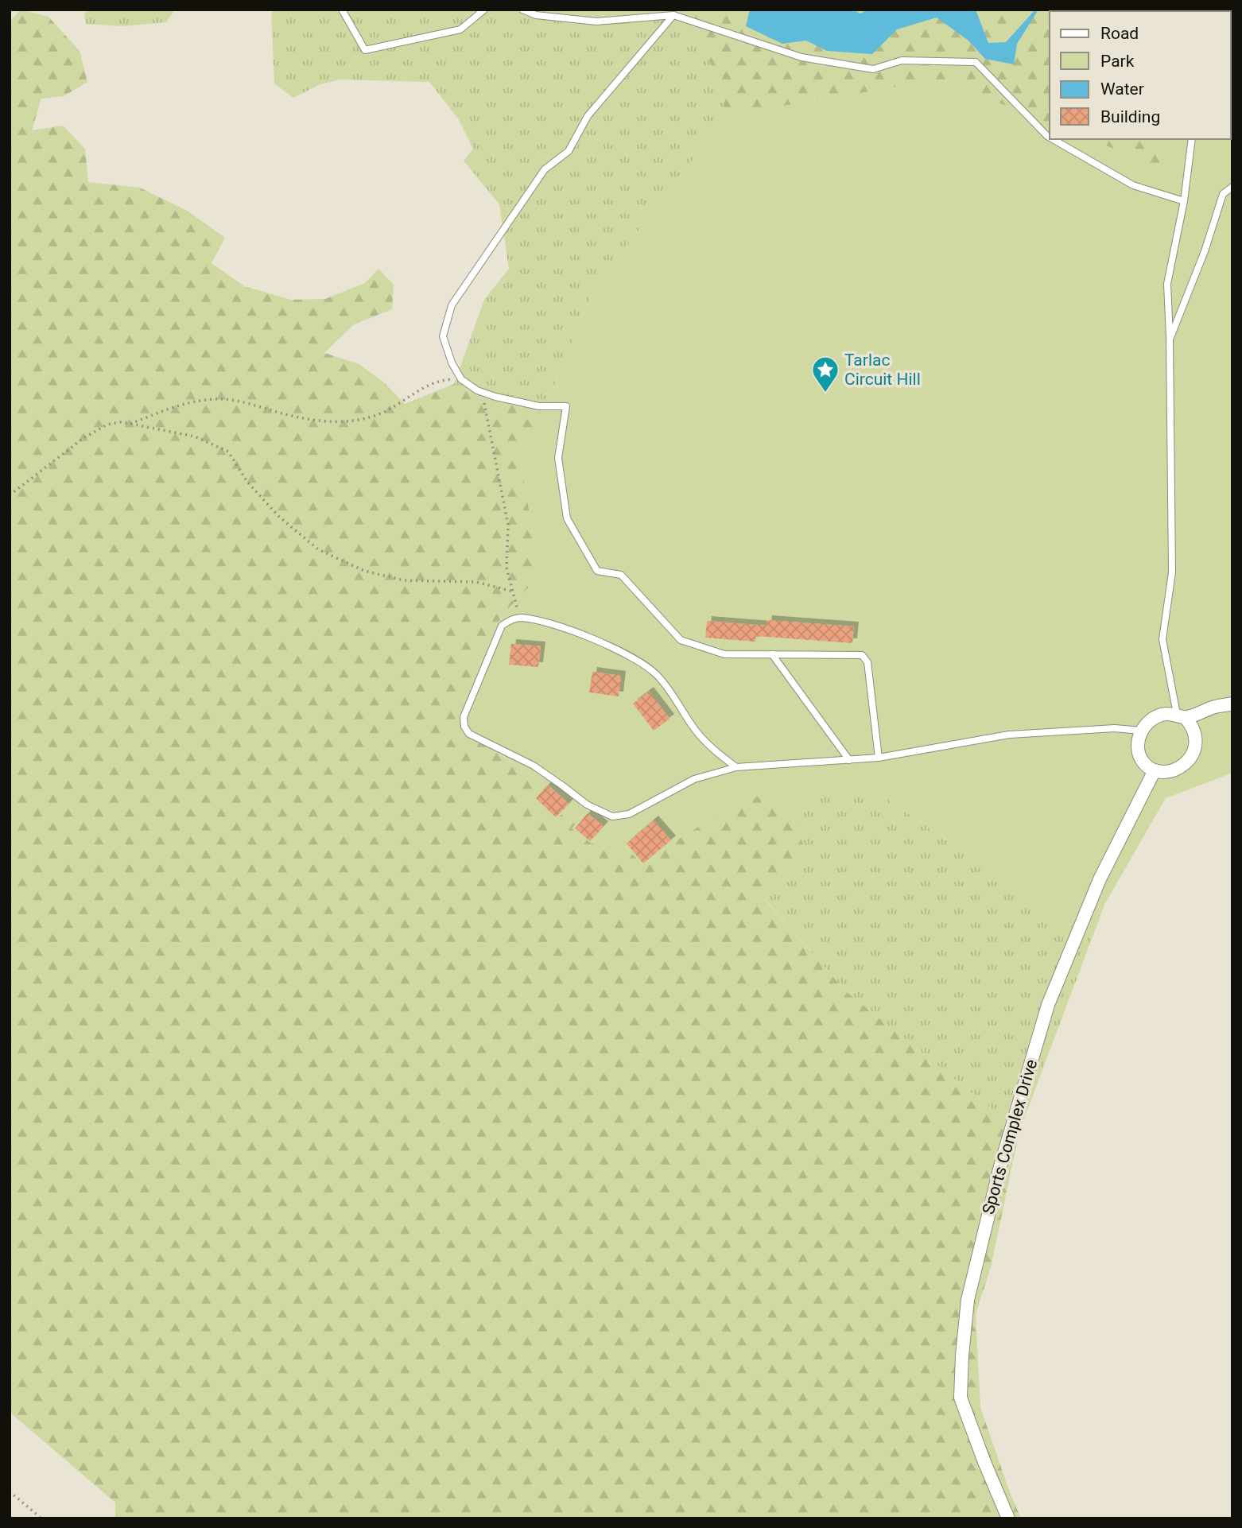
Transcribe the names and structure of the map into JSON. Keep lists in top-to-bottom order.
{
  "streets": {
    "street": ["Sports Complex Drive"]
  },
  "places": {
    "place": ["Tarlac Circuit Hill"]
  },
  "legend": [
    "Road",
    "Park",
    "Water",
    "Building"
  ]
}
